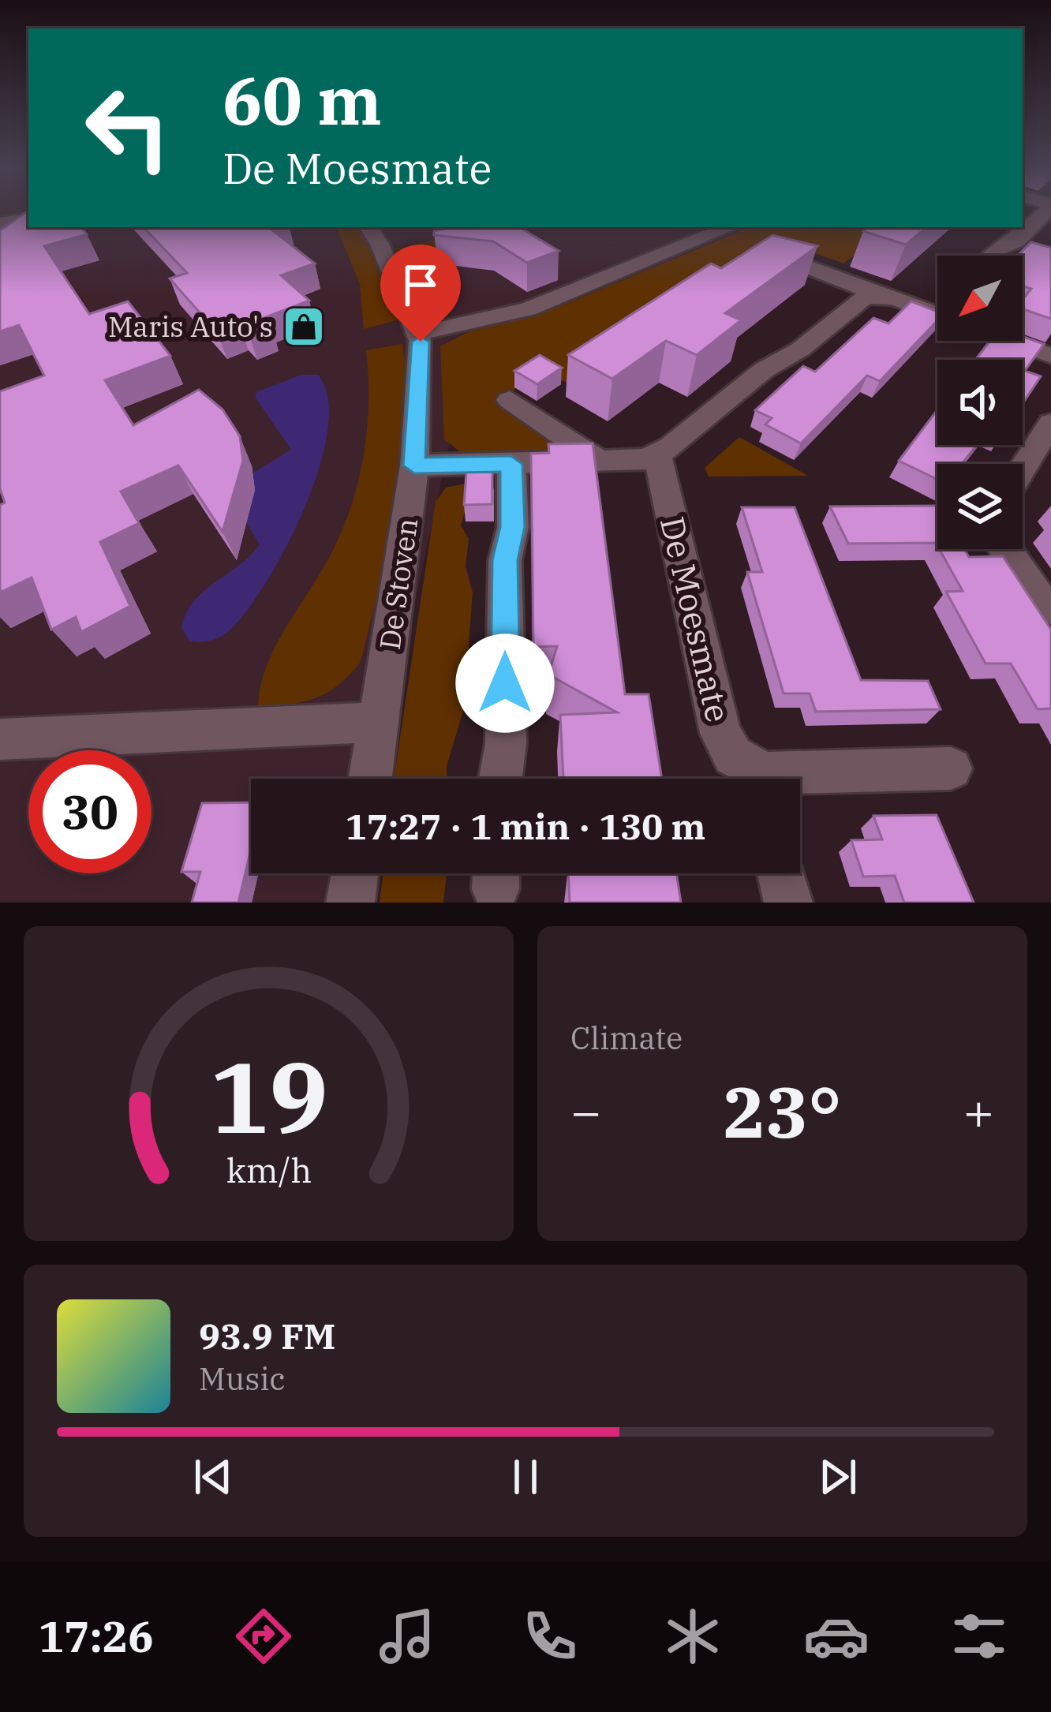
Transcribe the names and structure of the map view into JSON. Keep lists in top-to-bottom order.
{
  "streets": {
    "street": ["De Stoven", "De Moesmate"]
  },
  "places": {
    "shop": ["Maris Auto's"]
  },
  "north": "bottom left",
  "page": {
    "turn": ["60 m", "De Moesmate"],
    "limit": "30",
    "trip": "17:27 · 1 min · 130 m",
    "tile": "Climate",
    "heat": ["−", "23°", "+"],
    "song": ["93.9 FM", "Music"],
    "tabs": "17:26",
    "gauge": ["19", "km/h"]
  }
}
